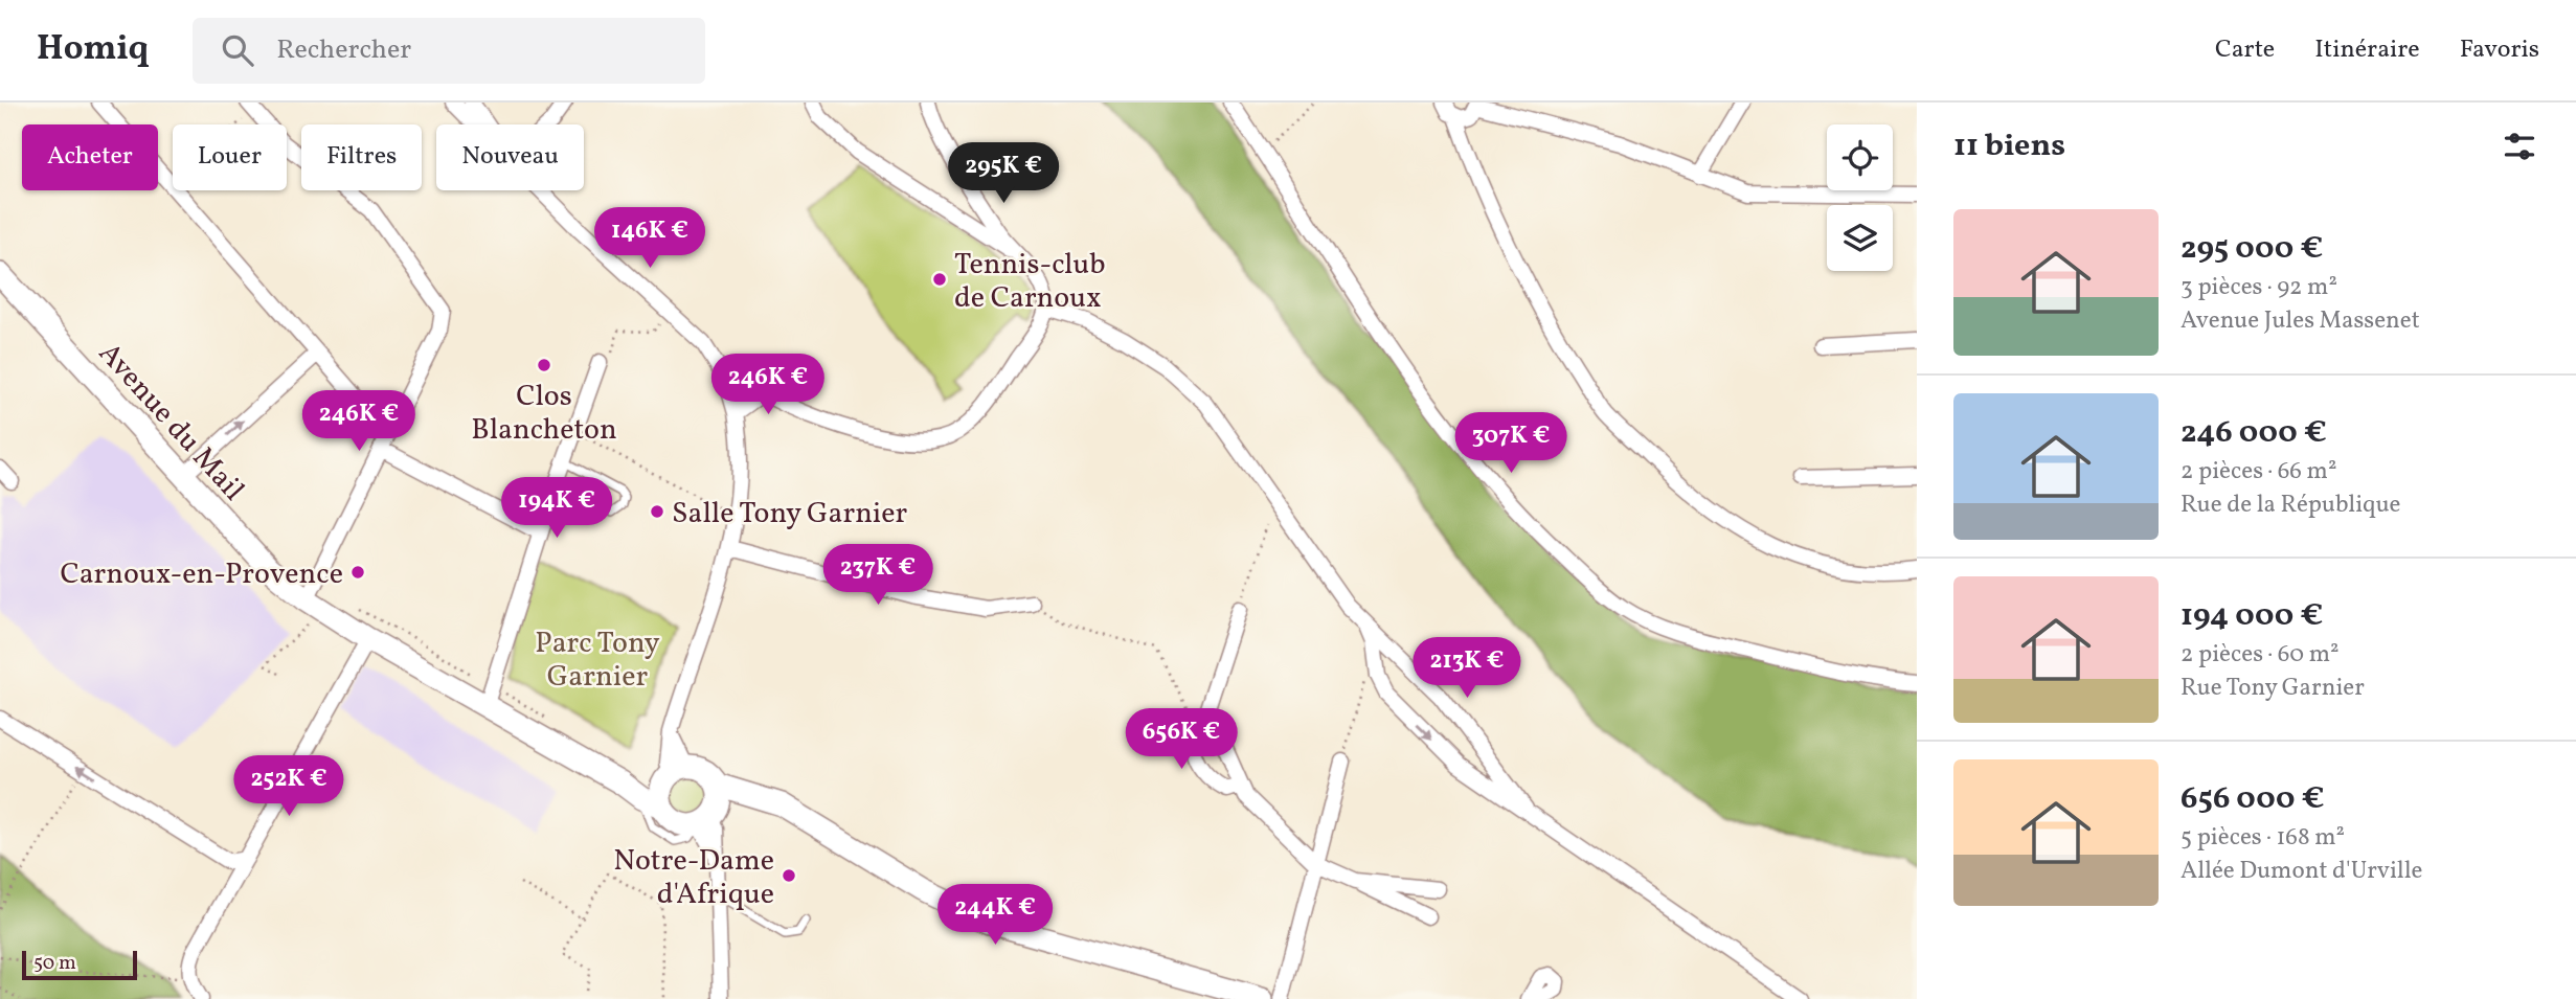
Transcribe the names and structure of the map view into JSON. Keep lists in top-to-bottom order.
{
  "streets": {
    "main road": ["Avenue du Mail"]
  },
  "parks": ["Parc Tony Garnier"],
  "places": [
    "Tennis-club de Carnoux",
    "Clos Blancheton",
    "Salle Tony Garnier",
    "Carnoux-en-Provence",
    "Notre-Dame d'Afrique"
  ],
  "scale_bar": "50 m",
  "page": {
    "header": "Homiq",
    "search": "Rechercher",
    "nav": ["Carte", "Itinéraire", "Favoris"],
    "heading": "11 biens",
    "chip": [
      "Acheter",
      "Louer",
      "Filtres",
      "Nouveau"
    ],
    "price": [
      "295K €",
      "146K €",
      "246K €",
      "246K €",
      "307K €",
      "194K €",
      "237K €",
      "213K €",
      "656K €",
      "252K €",
      "244K €"
    ],
    "list": [
      {
        "name": "295 000 €",
        "note": "3 pièces · 92 m² · Avenue Jules Massenet"
      },
      {
        "name": "246 000 €",
        "note": "2 pièces · 66 m² · Rue de la République"
      },
      {
        "name": "194 000 €",
        "note": "2 pièces · 60 m² · Rue Tony Garnier"
      },
      {
        "name": "656 000 €",
        "note": "5 pièces · 168 m² · Allée Dumont d'Urville"
      }
    ],
    "scale": "50 m"
  }
}
